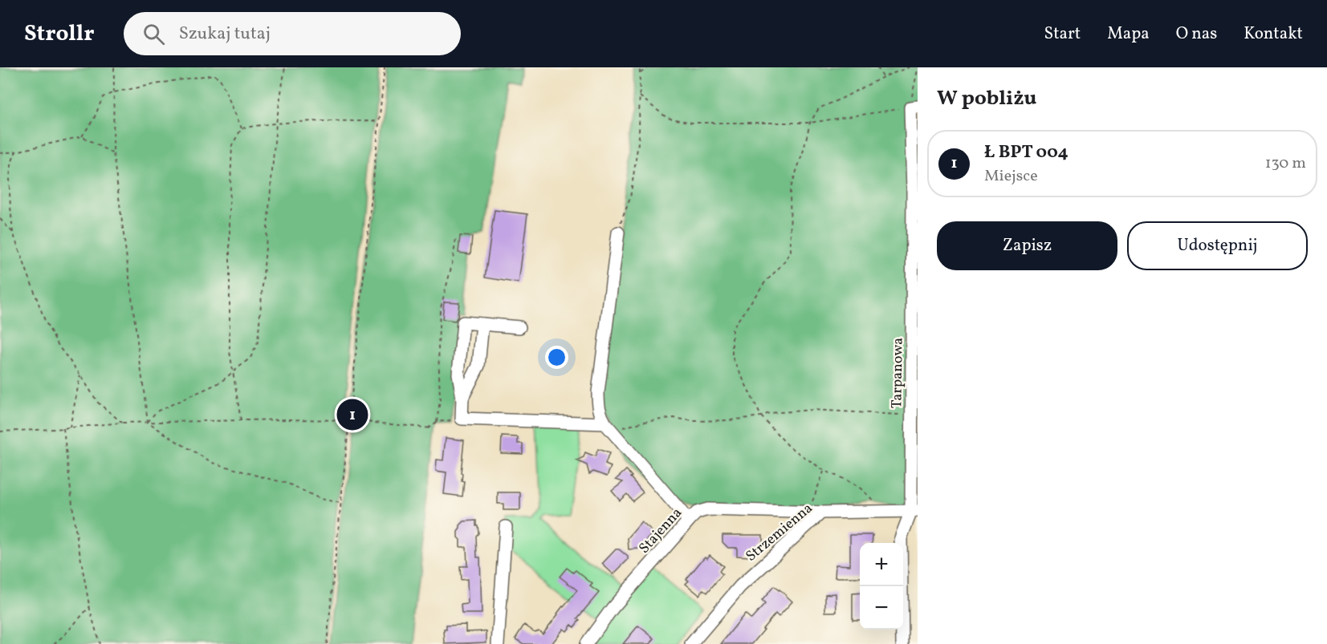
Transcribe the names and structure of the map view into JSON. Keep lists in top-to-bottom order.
{
  "streets": {
    "street": ["Tarpanowa", "Stajenna", "Strzemienna"]
  },
  "crossings": [
    ["Tarpanowa", "Strzemienna"],
    ["Stajenna", "Strzemienna"]
  ],
  "page": {
    "header": "Strollr",
    "search": "Szukaj tutaj",
    "nav": [
      "Start",
      "Mapa",
      "O nas",
      "Kontakt"
    ],
    "heading": "W pobliżu",
    "list": [
      {
        "mark": "1",
        "name": "Ł BPT 004",
        "note": "Miejsce",
        "value": "130 m"
      }
    ],
    "buttons": ["Zapisz", "Udostępnij"],
    "pins": "1",
    "map_buttons": ["+", "−"]
  }
}
